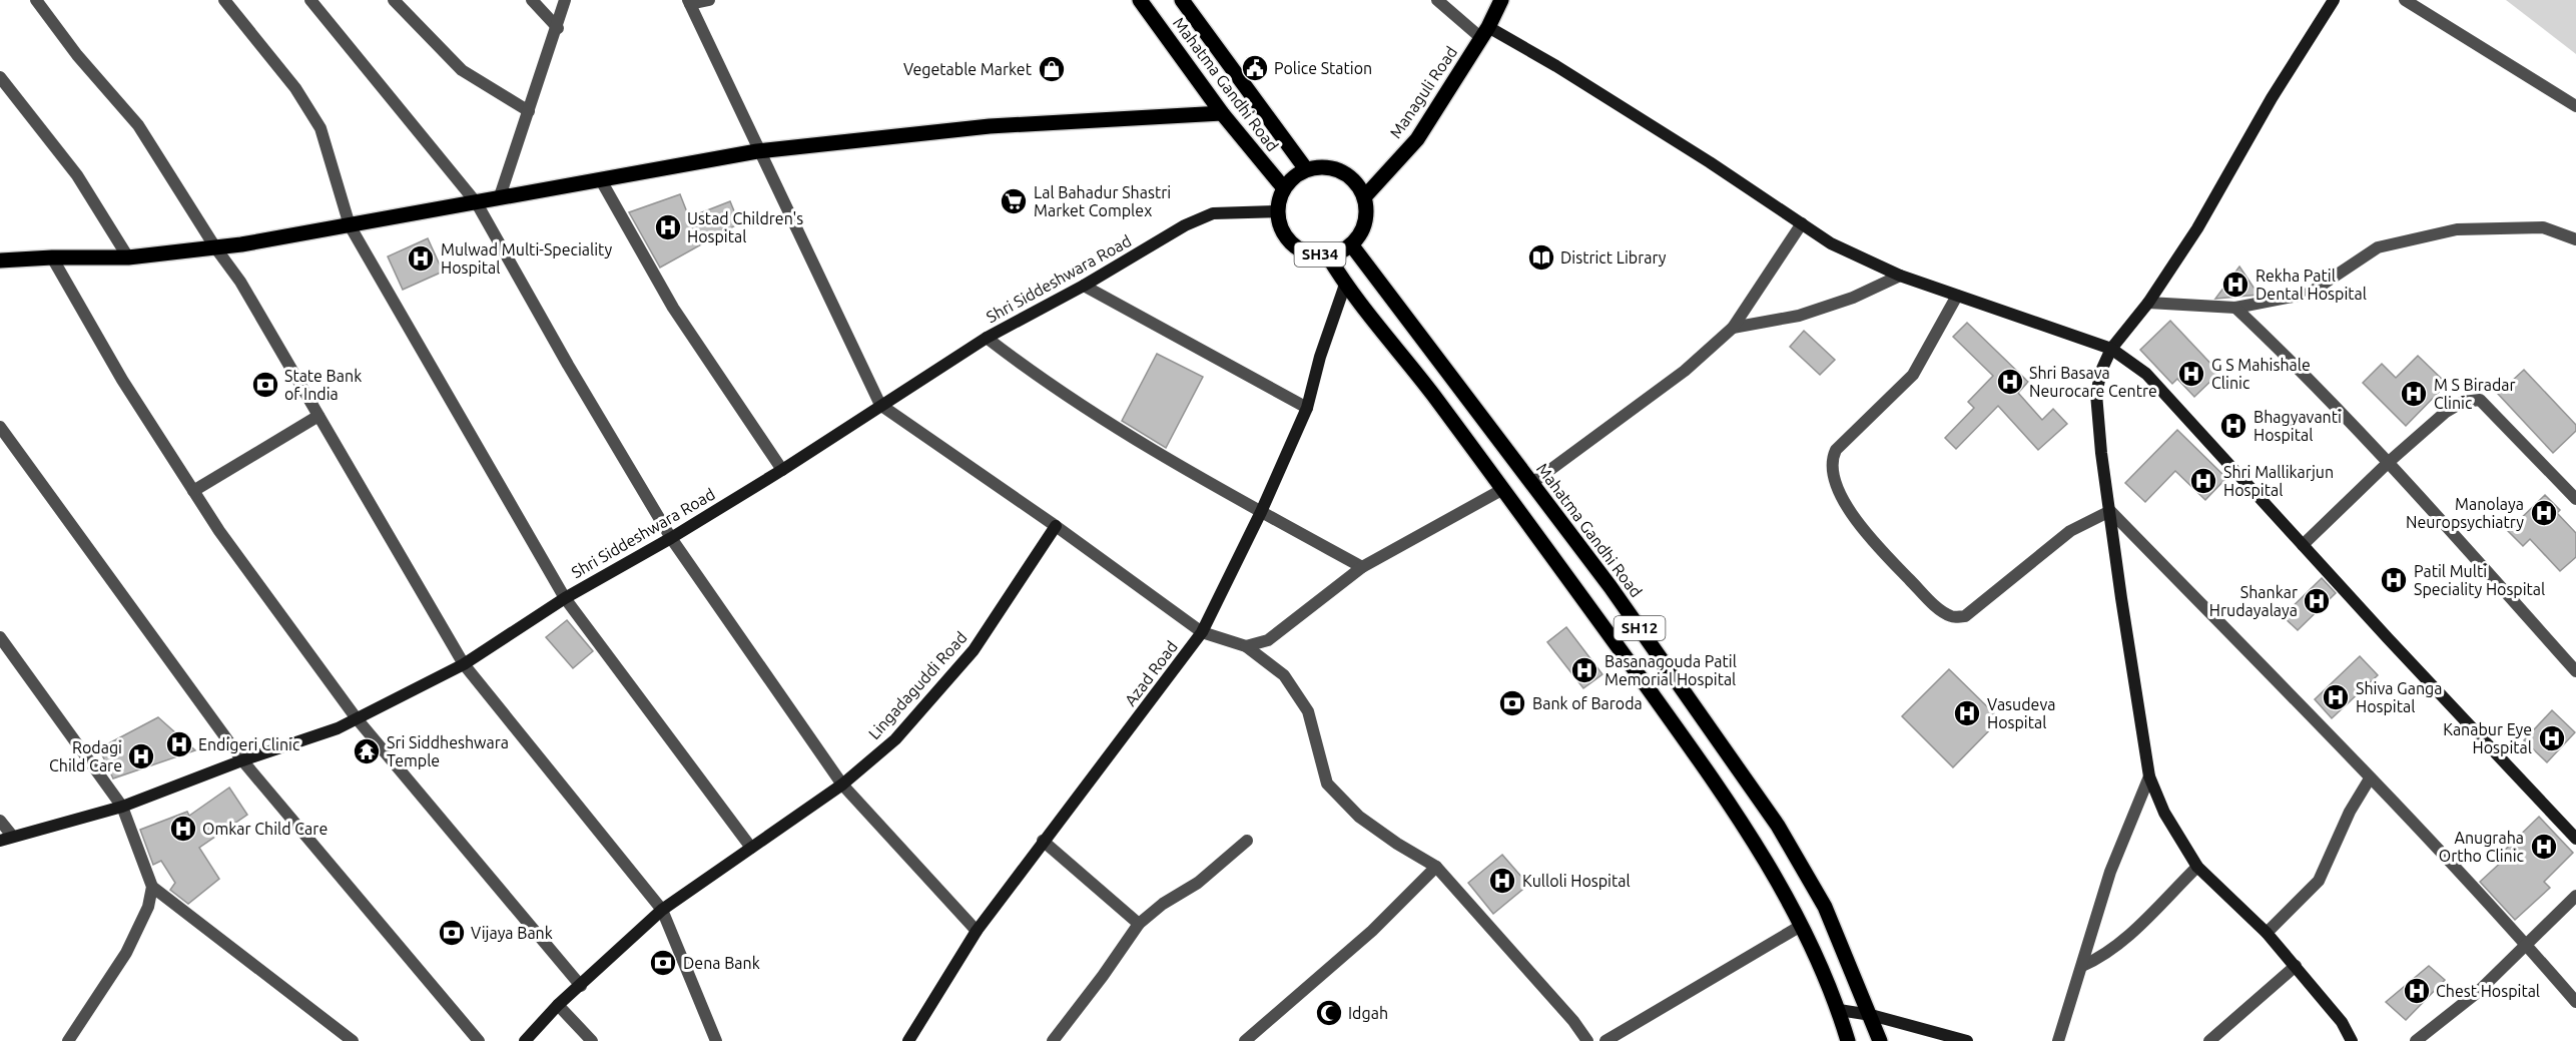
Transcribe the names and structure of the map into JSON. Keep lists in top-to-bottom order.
{
  "streets": {
    "main road": [
      "Mahatma Gandhi Road",
      "Managuli Road",
      "SH34",
      "SH12"
    ],
    "street": ["Shri Siddeshwara Road", "Azad Road", "Lingadaguddi Road"]
  },
  "crossings": [
    ["Mahatma Gandhi Road", "Managuli Road"],
    ["Mahatma Gandhi Road", "SH34"],
    ["Mahatma Gandhi Road", "Shri Siddeshwara Road"],
    ["Mahatma Gandhi Road", "SH12"],
    ["Managuli Road", "SH34"],
    ["Managuli Road", "Shri Siddeshwara Road"],
    ["Managuli Road", "SH12"],
    ["SH34", "Shri Siddeshwara Road"],
    ["SH34", "SH12"],
    ["Shri Siddeshwara Road", "SH12"],
    ["SH12", "Azad Road"]
  ],
  "places": {
    "public building": ["Police Station"],
    "shop": ["Vegetable Market"],
    "supermarket": ["Lal Bahadur Shastri Market Complex"],
    "hospital": [
      "Ustad Children's Hospital",
      "Mulwad Multi-Speciality Hospital",
      "Rekha Patil Dental Hospital",
      "G S Mahishale Clinic",
      "Shri Basava Neurocare Centre",
      "M S Biradar Clinic",
      "Bhagyavanti Hospital",
      "Shri Mallikarjun Hospital",
      "Manolaya Neuropsychiatry",
      "Patil Multi Speciality Hospital",
      "Shankar Hrudayalaya",
      "Basanagouda Patil Memorial Hospital",
      "Shiva Ganga Hospital",
      "Vasudeva Hospital",
      "Kanabur Eye Hospital",
      "Endigeri Clinic",
      "Rodagi Child Care",
      "Omkar Child Care",
      "Anugraha Ortho Clinic",
      "Kulloli Hospital",
      "Chest Hospital"
    ],
    "library": ["District Library"],
    "bank": [
      "State Bank of India",
      "Bank of Baroda",
      "Vijaya Bank",
      "Dena Bank"
    ],
    "temple": ["Sri Siddheshwara Temple"],
    "mosque": ["Idgah"]
  }
}
